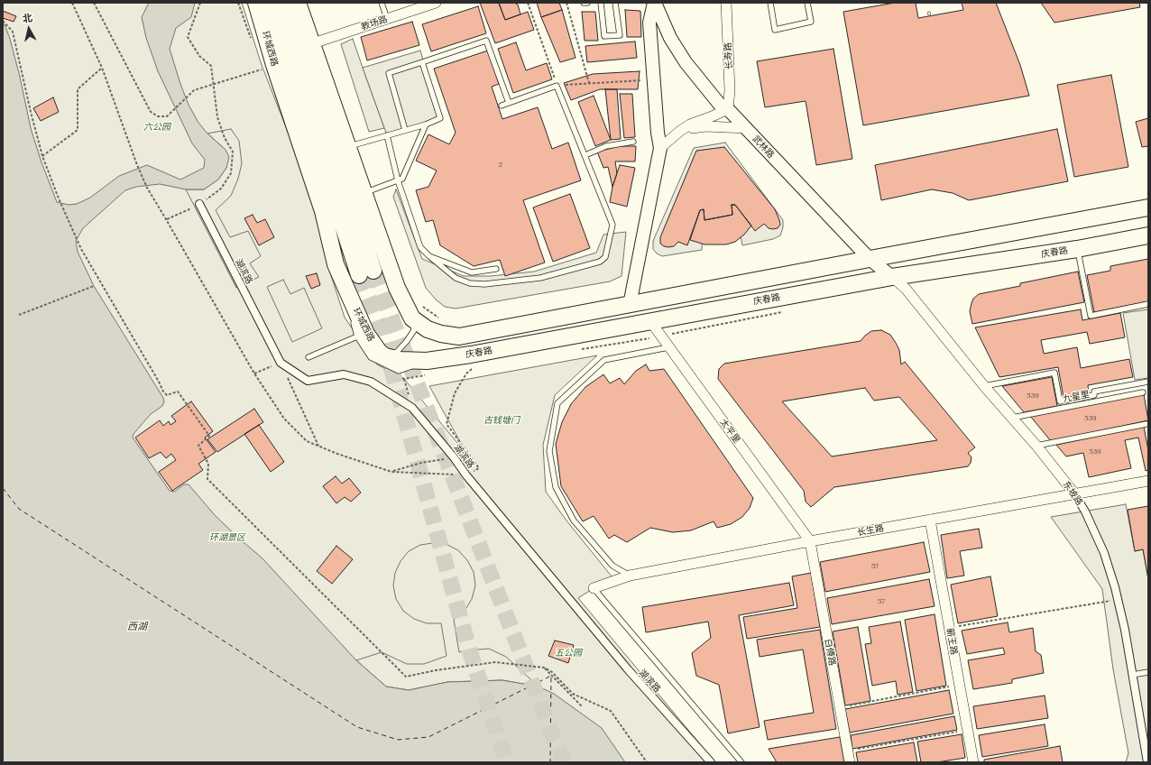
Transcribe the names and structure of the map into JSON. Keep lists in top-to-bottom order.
{
  "streets": {
    "main road": ["环城西路", "庆春路"],
    "street": [
      "教场路",
      "长寿路",
      "武林路",
      "湖滨路",
      "太平里",
      "东坡路",
      "长生路",
      "蕲王路",
      "白傅路"
    ],
    "lane": ["九星里"]
  },
  "crossings": [
    ["环城西路", "庆春路"],
    ["长寿路", "武林路"],
    ["武林路", "庆春路"],
    ["武林路", "东坡路"],
    ["庆春路", "太平里"],
    ["庆春路", "东坡路"],
    ["九星里", "东坡路"],
    ["太平里", "长生路"],
    ["太平里", "白傅路"],
    ["东坡路", "长生路"],
    ["长生路", "蕲王路"],
    ["长生路", "白傅路"]
  ],
  "water": ["西湖"],
  "parks": [
    "六公园",
    "古钱塘门",
    "环湖景区",
    "五公园"
  ],
  "house_numbers": [
    "6",
    "2",
    "539",
    "539",
    "539",
    "57",
    "57"
  ],
  "north": "top"
}
